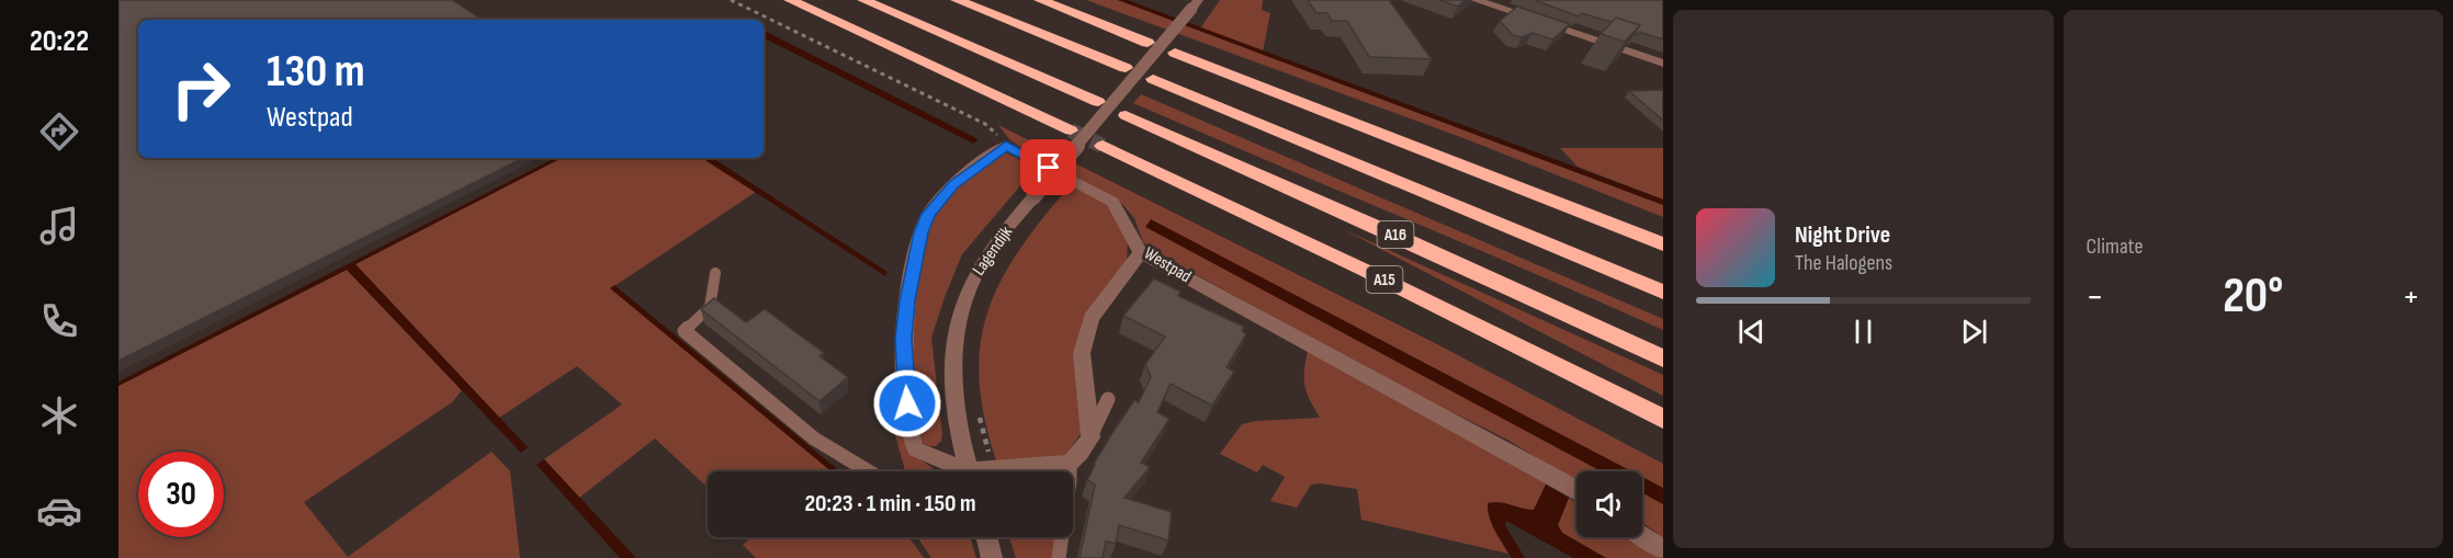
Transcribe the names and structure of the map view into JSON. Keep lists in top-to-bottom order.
{
  "streets": {
    "highway": ["A16", "A15"],
    "street": ["Lagendijk", "Westpad"]
  },
  "page": {
    "tabs": "20:22",
    "tile": "Climate",
    "turn": ["130 m", "Westpad"],
    "song": ["Night Drive", "The Halogens"],
    "heat": ["−", "20°", "+"],
    "limit": "30",
    "trip": "20:23 · 1 min · 150 m"
  }
}
